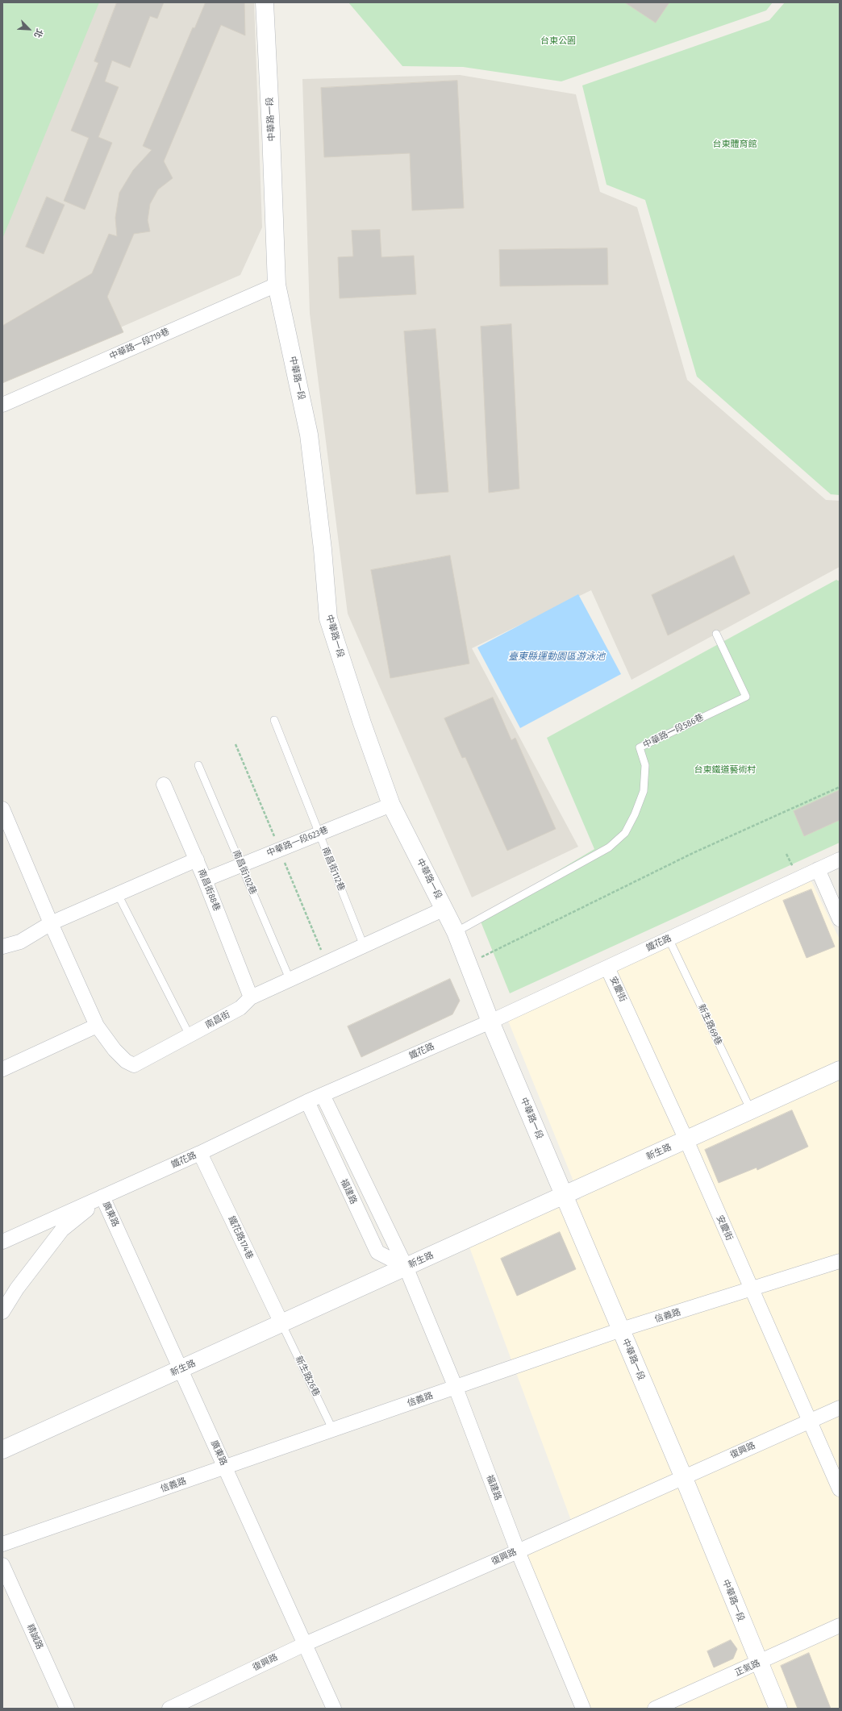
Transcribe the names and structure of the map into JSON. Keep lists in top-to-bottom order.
{
  "streets": {
    "street": [
      "中華路一段",
      "中華路一段719巷",
      "中華路一段623巷",
      "南昌街88巷",
      "鐵花路",
      "安慶街",
      "南昌街",
      "新生路",
      "福建路",
      "廣東路",
      "鐵花路174巷",
      "信義路",
      "復興路",
      "精誠路",
      "正氣路"
    ],
    "lane": [
      "中華路一段586巷",
      "南昌街112巷",
      "南昌街102巷",
      "新生路69巷",
      "新生路26巷"
    ]
  },
  "crossings": [
    ["中華路一段", "中華路一段719巷"],
    ["中華路一段", "中華路一段586巷"],
    ["中華路一段", "中華路一段623巷"],
    ["中華路一段", "鐵花路"],
    ["中華路一段", "南昌街"],
    ["中華路一段", "新生路"],
    ["中華路一段", "信義路"],
    ["中華路一段", "復興路"],
    ["中華路一段", "正氣路"],
    ["中華路一段623巷", "南昌街112巷"],
    ["中華路一段623巷", "南昌街102巷"],
    ["中華路一段623巷", "南昌街88巷"],
    ["南昌街112巷", "南昌街"],
    ["南昌街102巷", "南昌街"],
    ["南昌街88巷", "南昌街"],
    ["鐵花路", "安慶街"],
    ["鐵花路", "新生路69巷"],
    ["鐵花路", "福建路"],
    ["鐵花路", "廣東路"],
    ["鐵花路", "鐵花路174巷"],
    ["安慶街", "新生路"],
    ["安慶街", "信義路"],
    ["安慶街", "復興路"],
    ["新生路69巷", "新生路"],
    ["新生路", "福建路"],
    ["新生路", "廣東路"],
    ["新生路", "鐵花路174巷"],
    ["新生路", "新生路26巷"],
    ["福建路", "信義路"],
    ["福建路", "復興路"],
    ["廣東路", "信義路"],
    ["廣東路", "復興路"],
    ["鐵花路174巷", "新生路26巷"],
    ["信義路", "新生路26巷"]
  ],
  "water": ["臺東縣運動園區游泳池"],
  "parks": ["台東公園", "台東體育館", "台東鐵道藝術村"],
  "north": "bottom right"
}
